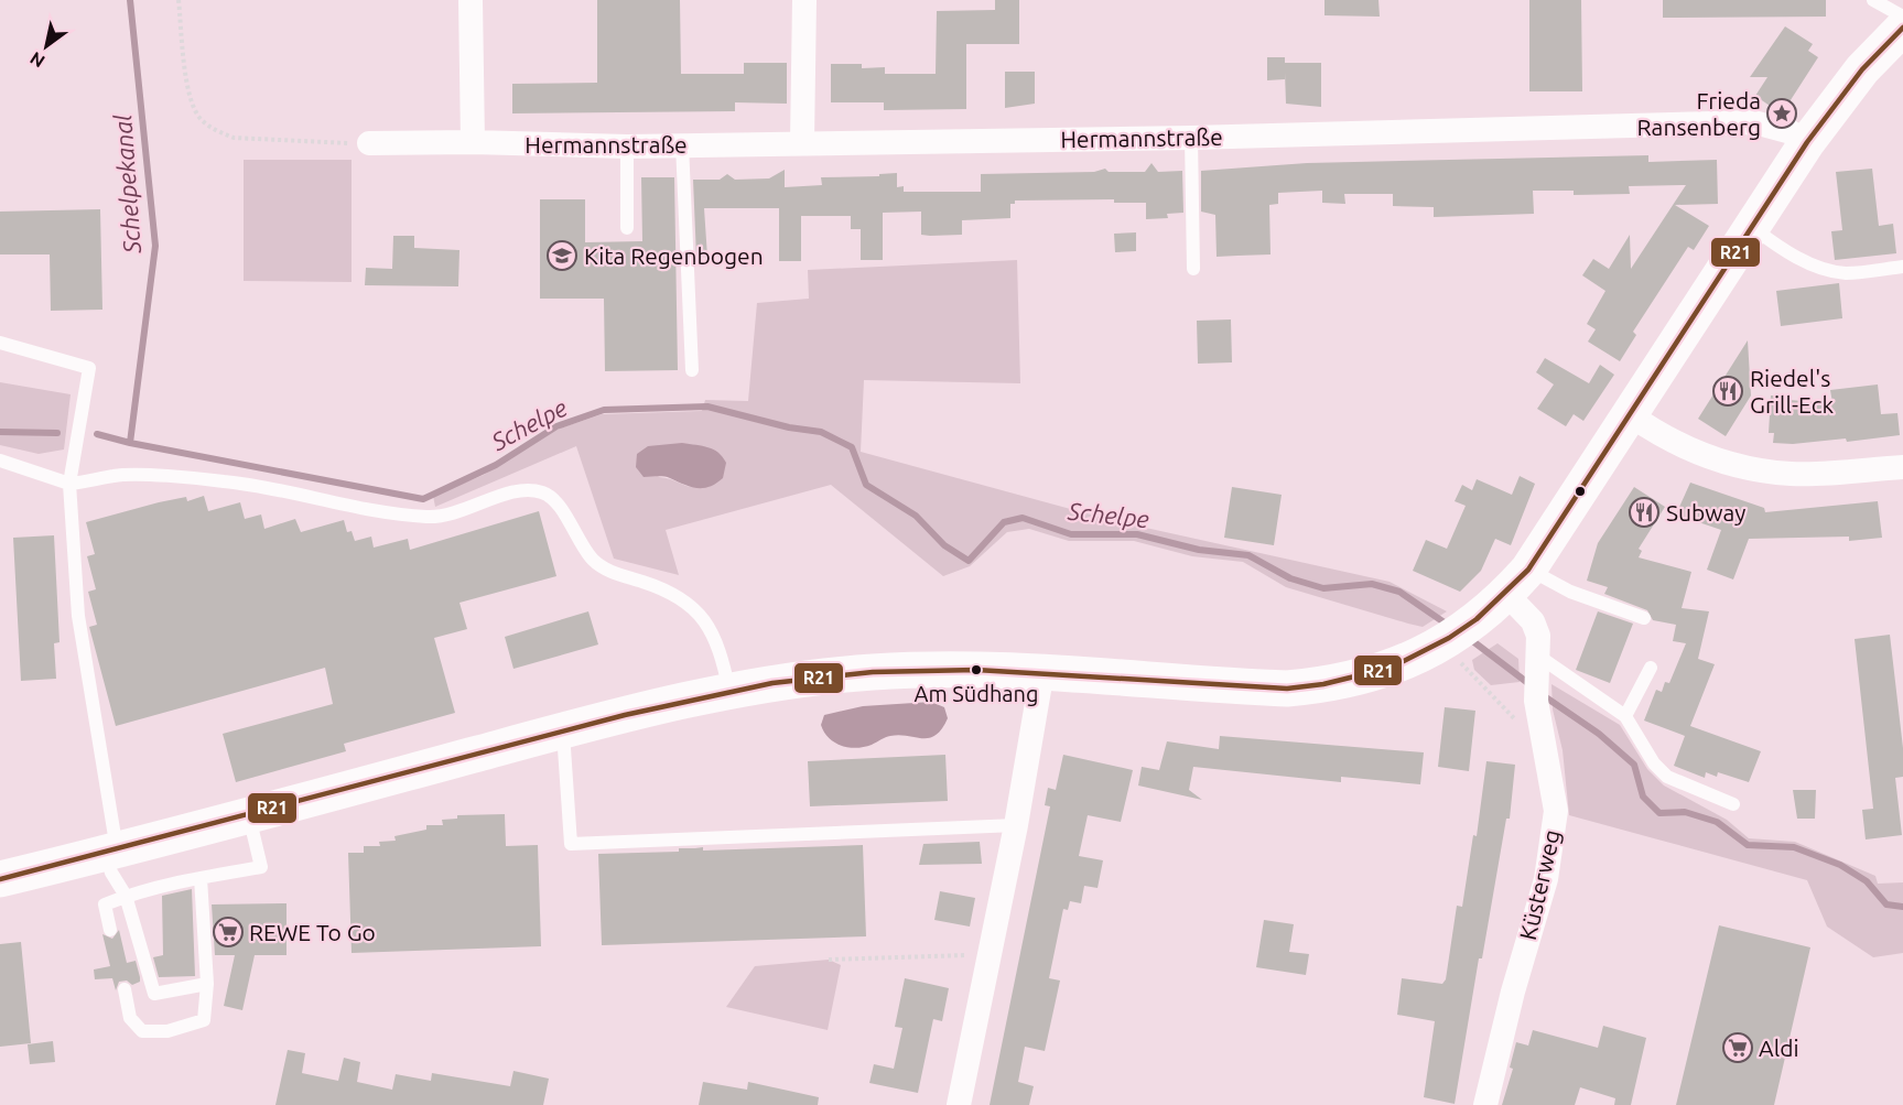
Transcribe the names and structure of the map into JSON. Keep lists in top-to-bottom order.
{
  "streets": {
    "street": ["Hermannstraße", "Küsterweg"]
  },
  "water": ["Schelpekanal", "Schelpe"],
  "places": {
    "place": ["Frieda Ransenberg"],
    "school or university": ["Kita Regenbogen"],
    "restaurant": ["Riedel's Grill-Eck", "Subway"],
    "other": ["Am Südhang"],
    "supermarket": ["REWE To Go", "Aldi"]
  },
  "lines": ["transit line R21"],
  "north": "bottom left"
}
